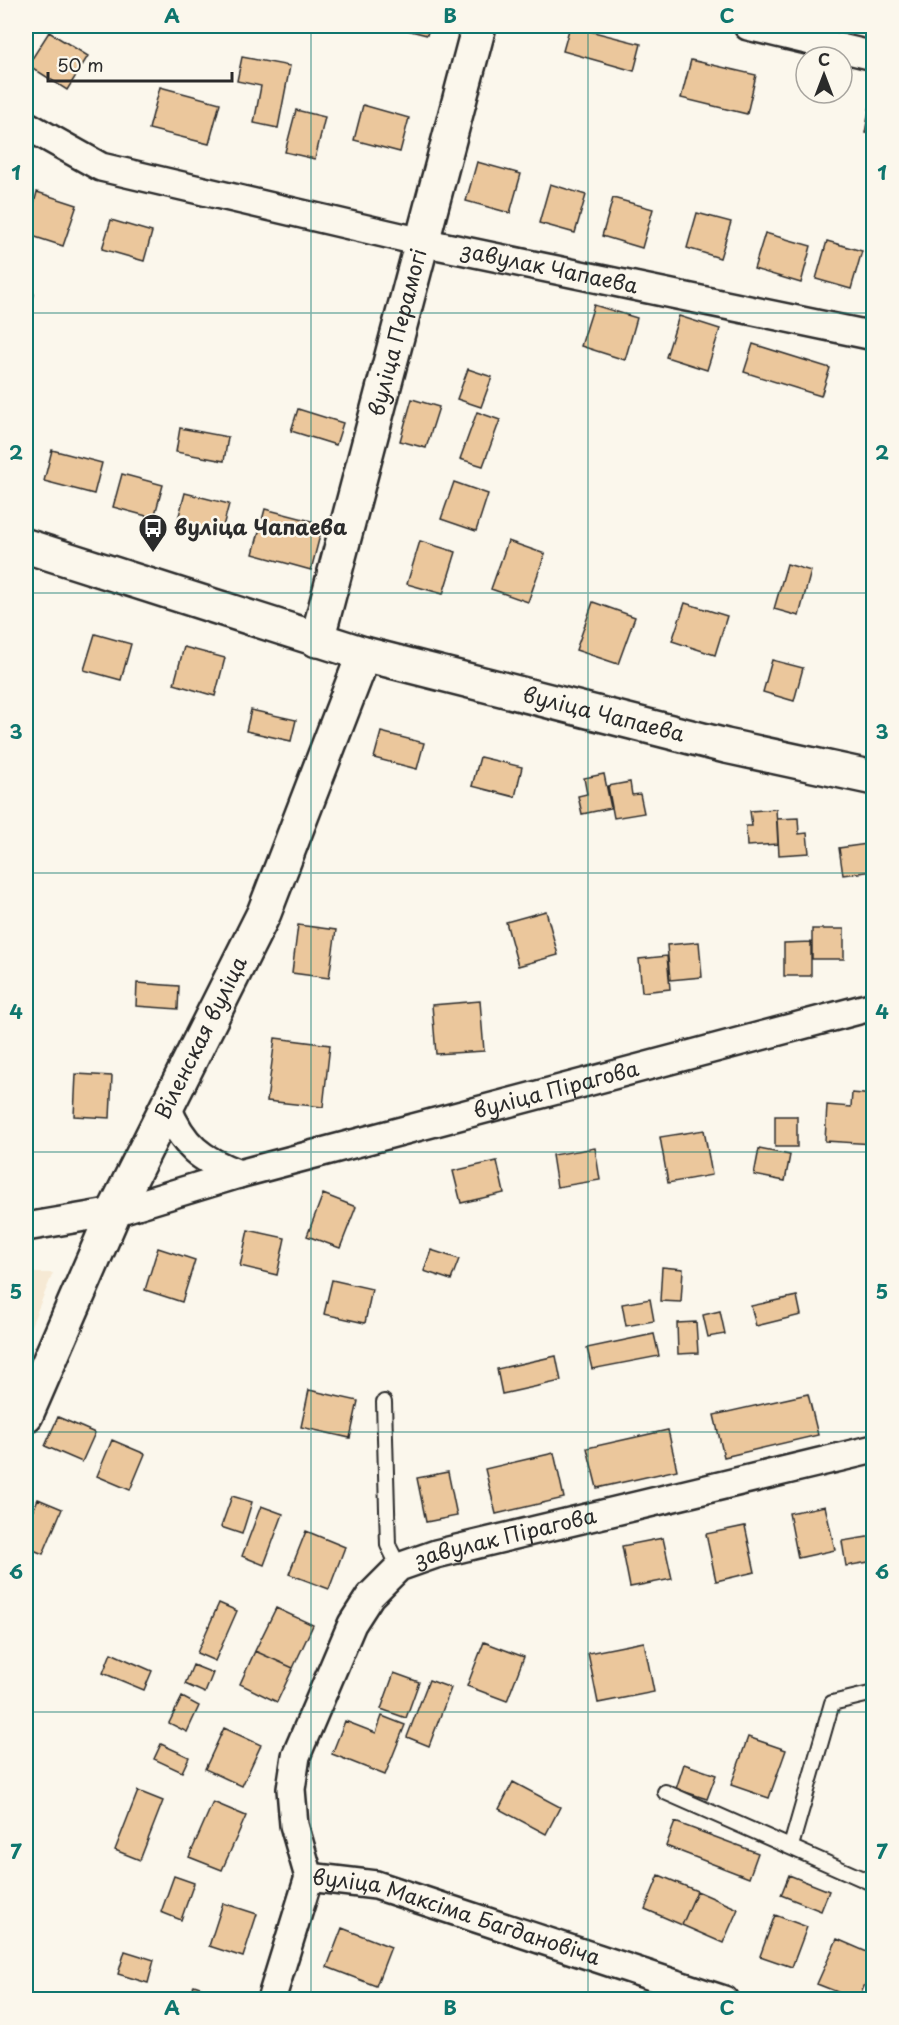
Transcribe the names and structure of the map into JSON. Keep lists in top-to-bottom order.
{
  "streets": {
    "street": [
      "завулак Чапаева",
      "вуліца Перамогі",
      "вуліца Чапаева",
      "Віленская вуліца",
      "вуліца Пірагова",
      "завулак Пірагова",
      "вуліца Максіма Багдановіча"
    ]
  },
  "crossings": [
    ["завулак Чапаева", "вуліца Перамогі"],
    ["вуліца Перамогі", "вуліца Чапаева"],
    ["вуліца Чапаева", "Віленская вуліца"],
    ["Віленская вуліца", "вуліца Пірагова"],
    ["завулак Пірагова", "вуліца Максіма Багдановіча"]
  ],
  "places": {
    "bus stop": ["вуліца Чапаева"]
  },
  "scale_bar": "50 m",
  "north": "top",
  "grid": {
    "columns": ["A", "B", "C"],
    "rows": [
      "1",
      "2",
      "3",
      "4",
      "5",
      "6",
      "7"
    ]
  }
}
